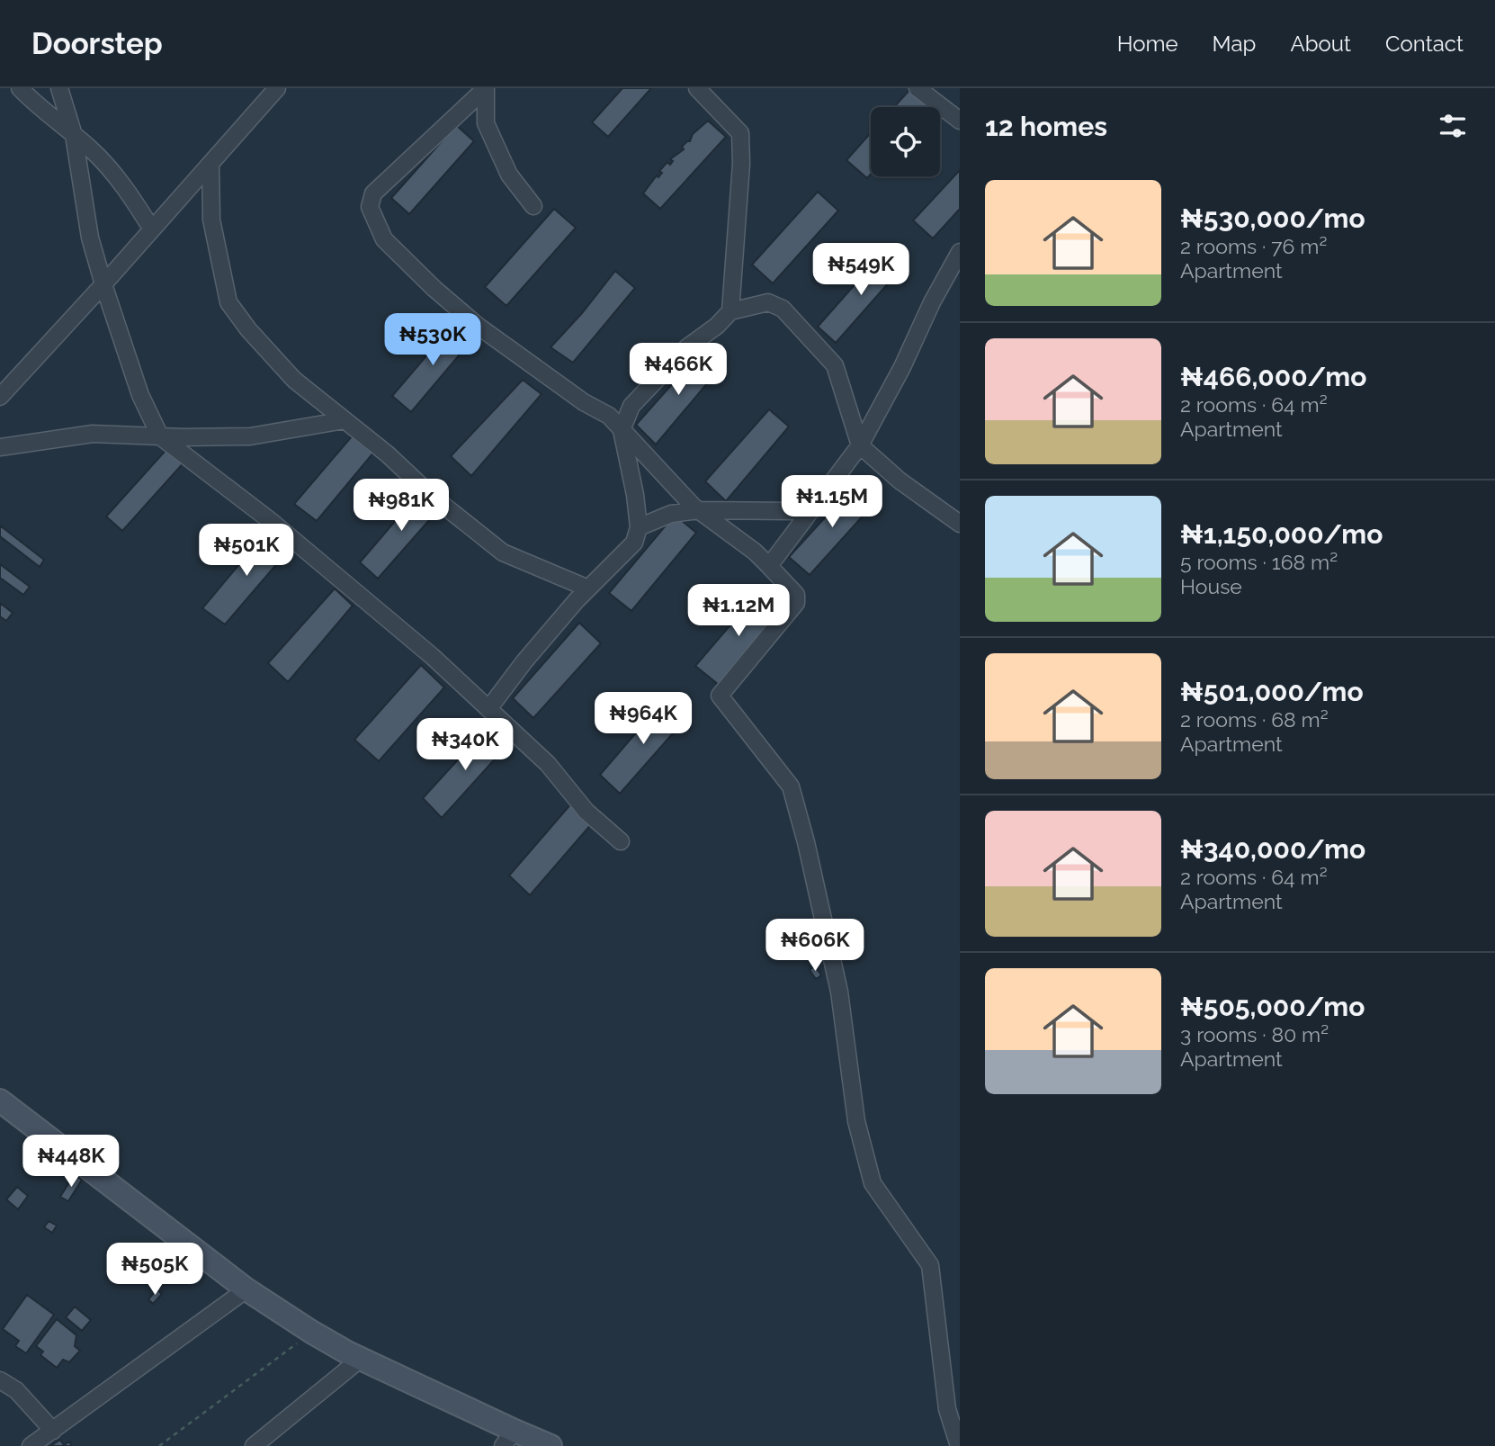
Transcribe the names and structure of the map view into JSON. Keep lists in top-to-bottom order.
{
  "page": {
    "header": "Doorstep",
    "nav": [
      "Home",
      "Map",
      "About",
      "Contact"
    ],
    "heading": "12 homes",
    "list": [
      {
        "name": "₦530,000/mo",
        "note": "2 rooms · 76 m² · Apartment"
      },
      {
        "name": "₦466,000/mo",
        "note": "2 rooms · 64 m² · Apartment"
      },
      {
        "name": "₦1,150,000/mo",
        "note": "5 rooms · 168 m² · House"
      },
      {
        "name": "₦501,000/mo",
        "note": "2 rooms · 68 m² · Apartment"
      },
      {
        "name": "₦340,000/mo",
        "note": "2 rooms · 64 m² · Apartment"
      },
      {
        "name": "₦505,000/mo",
        "note": "3 rooms · 80 m² · Apartment"
      }
    ],
    "price": [
      "₦549K",
      "₦530K",
      "₦466K",
      "₦1.15M",
      "₦981K",
      "₦501K",
      "₦1.12M",
      "₦964K",
      "₦340K",
      "₦606K",
      "₦448K",
      "₦505K"
    ]
  }
}
